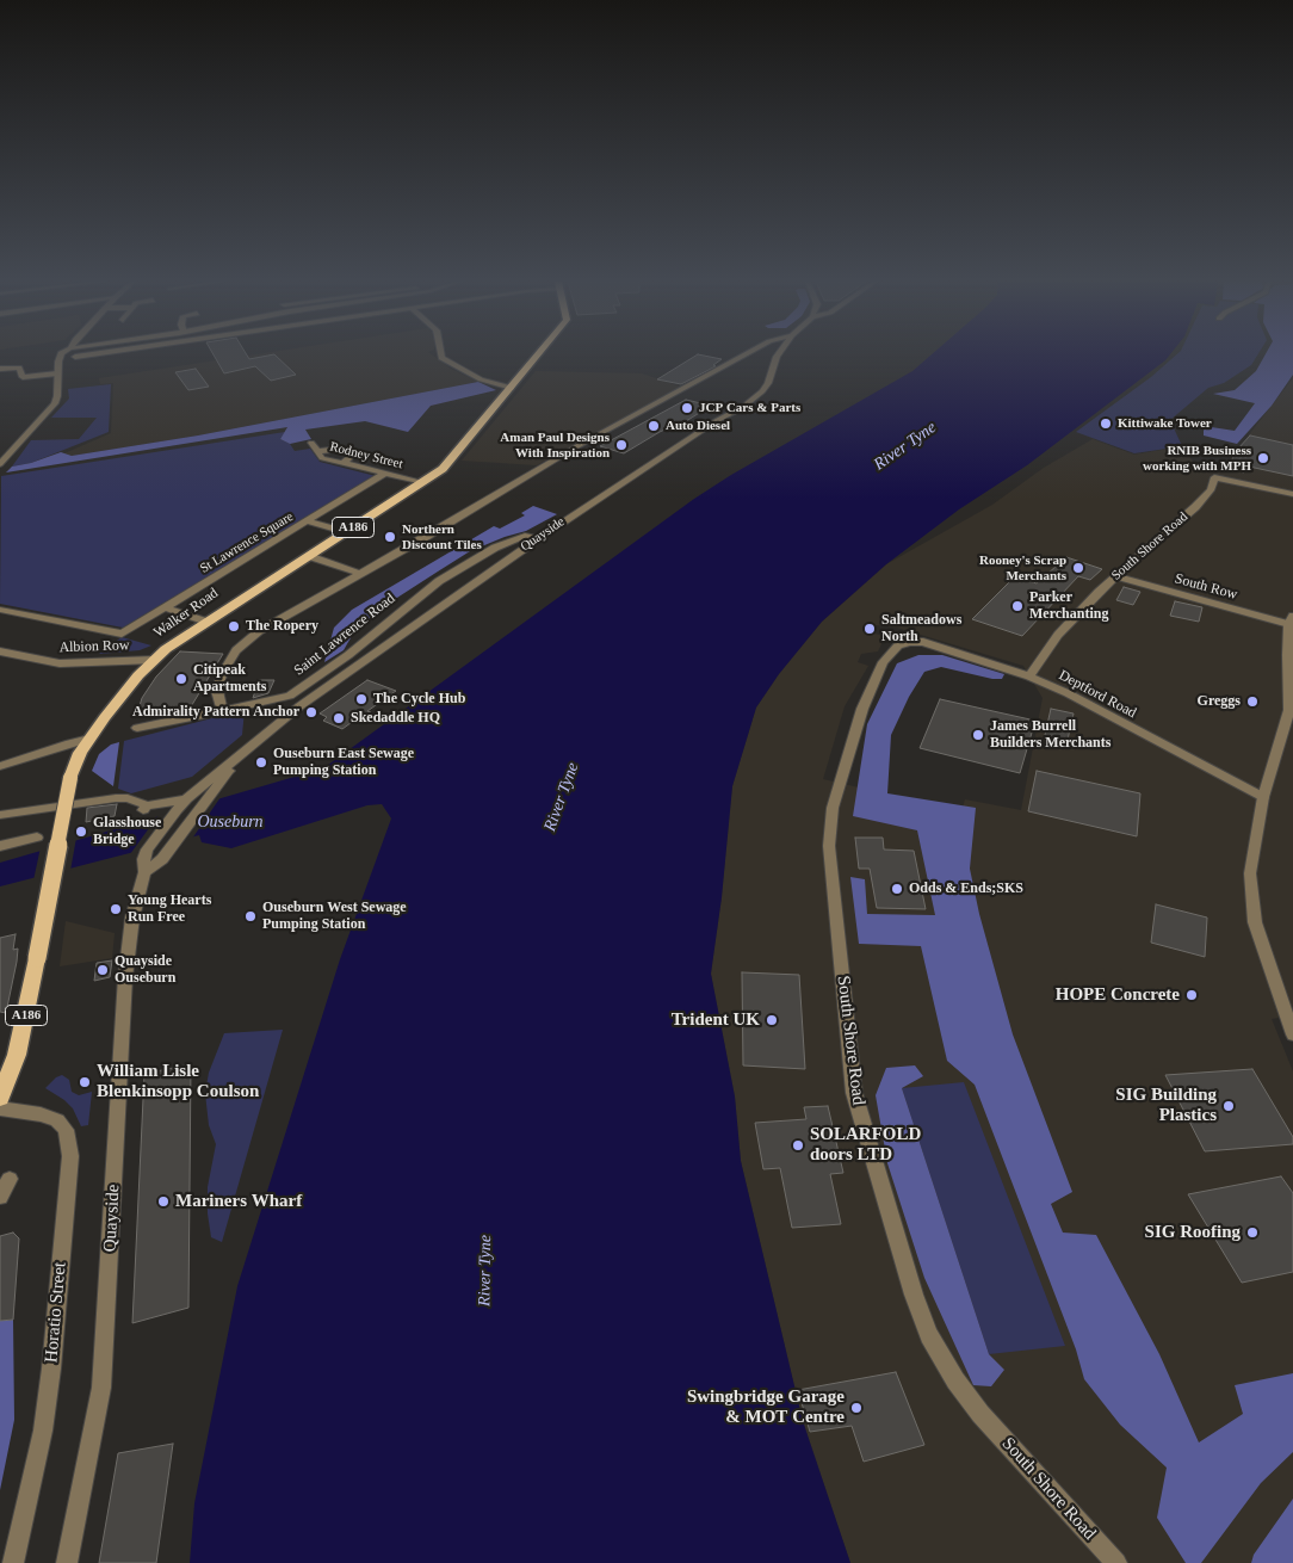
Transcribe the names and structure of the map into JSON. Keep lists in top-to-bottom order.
{
  "streets": {
    "main road": ["A186", "Walker Road"],
    "street": [
      "Rodney Street",
      "Quayside",
      "St Lawrence Square",
      "South Shore Road",
      "South Row",
      "Saint Lawrence Road",
      "Albion Row",
      "Deptford Road",
      "Horatio Street"
    ]
  },
  "crossings": [
    ["Rodney Street", "St Lawrence Square"],
    ["Rodney Street", "Walker Road"],
    ["Quayside", "Saint Lawrence Road"],
    ["South Shore Road", "South Row"],
    ["South Shore Road", "Deptford Road"],
    ["Walker Road", "Albion Row"]
  ],
  "water": ["River Tyne", "Ouseburn"],
  "places": [
    "JCP Cars & Parts",
    "Kittiwake Tower",
    "Auto Diesel",
    "Aman Paul Designs With Inspiration",
    "RNIB Business working with MPH",
    "Northern Discount Tiles",
    "Rooney's Scrap Merchants",
    "Parker Merchanting",
    "The Ropery",
    "Saltmeadows North",
    "Citipeak Apartments",
    "The Cycle Hub",
    "Greggs",
    "Admirality Pattern Anchor",
    "Skedaddle HQ",
    "James Burrell Builders Merchants",
    "Ouseburn East Sewage Pumping Station",
    "Glasshouse Bridge",
    "Odds & Ends;SKS",
    "Young Hearts Run Free",
    "Ouseburn West Sewage Pumping Station",
    "Quayside Ouseburn",
    "HOPE Concrete",
    "Trident UK",
    "William Lisle Blenkinsopp Coulson",
    "SIG Building Plastics",
    "SOLARFOLD doors LTD",
    "Mariners Wharf",
    "SIG Roofing",
    "Swingbridge Garage & MOT Centre"
  ]
}
